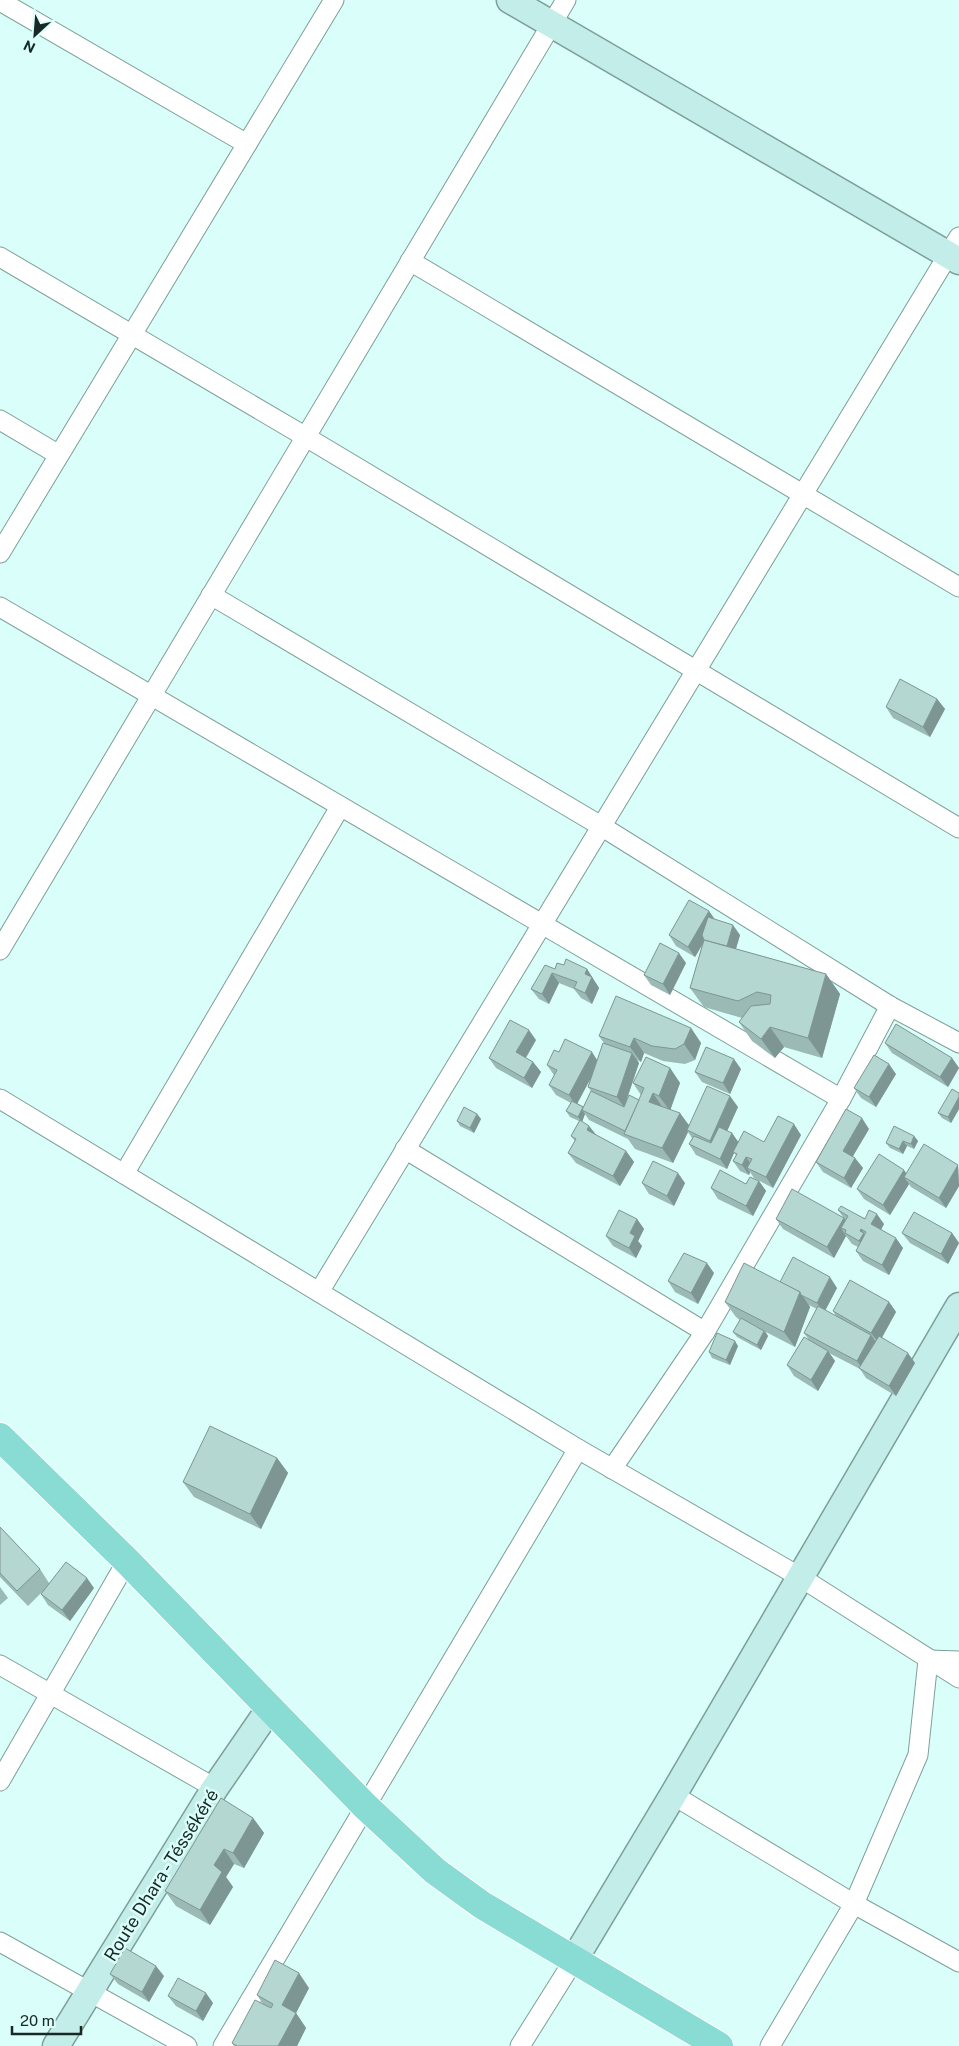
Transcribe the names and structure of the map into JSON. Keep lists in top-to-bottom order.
{
  "streets": {
    "street": ["Route Dhara - Téssékéré"]
  },
  "scale_bar": "20 m",
  "north": "bottom left"
}
